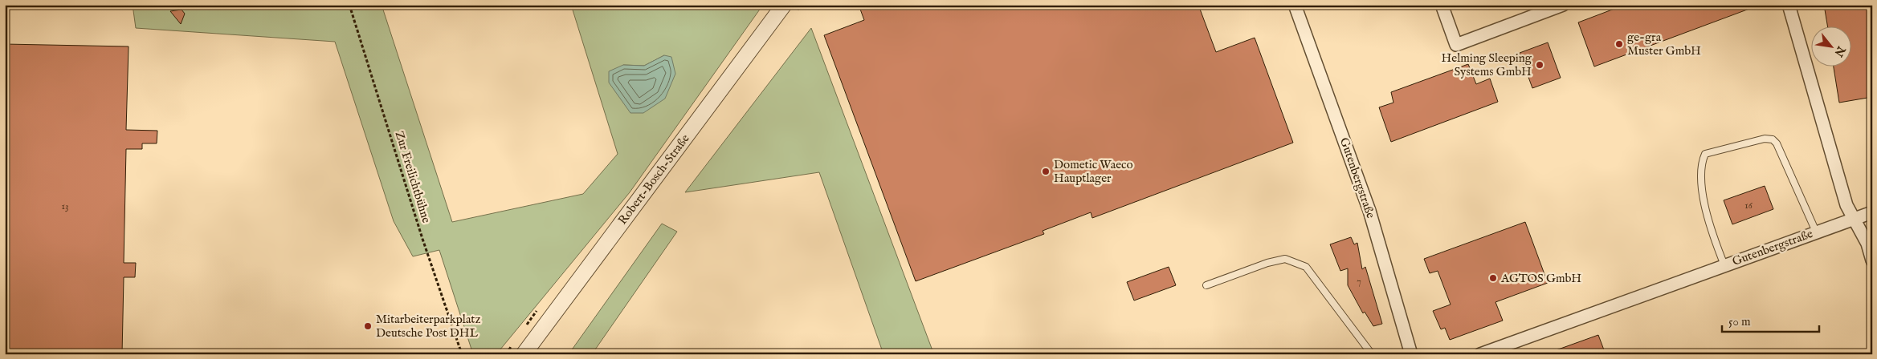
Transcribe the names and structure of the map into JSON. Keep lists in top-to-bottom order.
{
  "streets": {
    "street": ["Gutenbergstraße", "Robert-Bosch-Straße"],
    "path": ["Zur Freilichtbühne"]
  },
  "places": [
    "ge-gra Muster GmbH",
    "Helming Sleeping Systems GmbH",
    "Dometic Waeco Hauptlager",
    "AGTOS GmbH",
    "Mitarbeiterparkplatz Deutsche Post DHL"
  ],
  "house_numbers": ["16", "13", "7"],
  "scale_bar": "50 m",
  "north": "bottom right"
}
